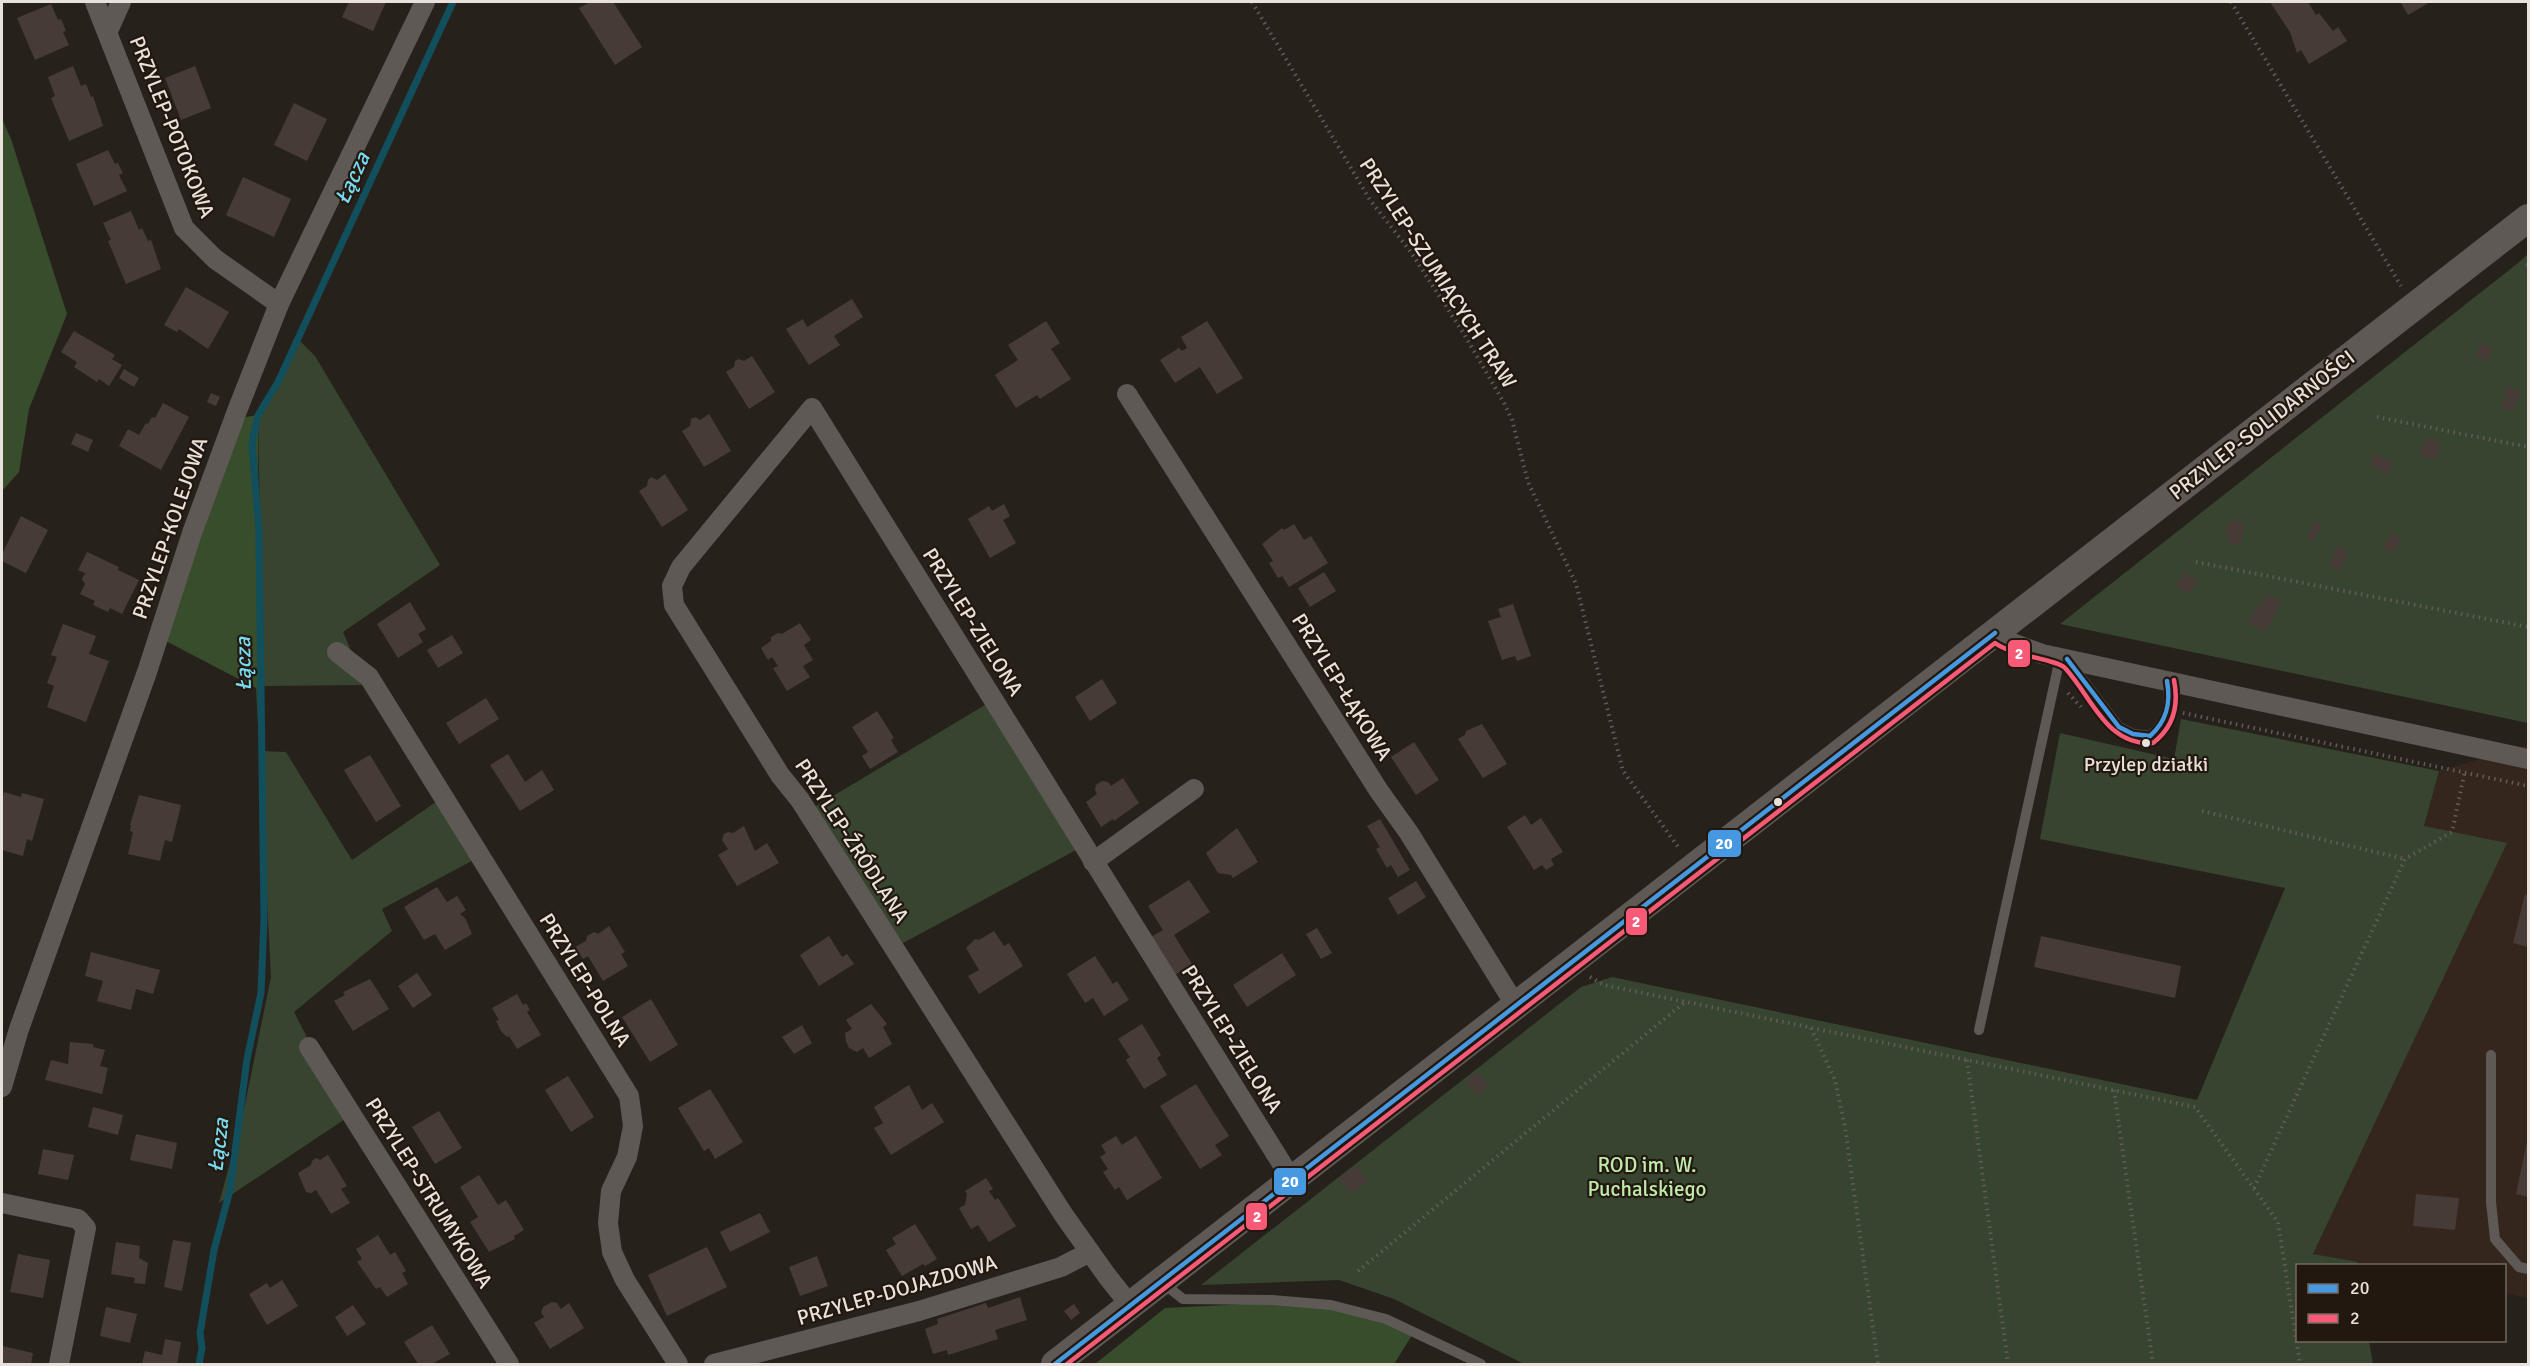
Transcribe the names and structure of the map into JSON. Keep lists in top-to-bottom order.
{
  "streets": {
    "main road": ["PRZYLEP-SOLIDARNOŚCI"],
    "street": [
      "PRZYLEP-POTOKOWA",
      "PRZYLEP-KOLEJOWA",
      "PRZYLEP-ZIELONA",
      "PRZYLEP-ŁĄKOWA",
      "PRZYLEP-ŹRÓDLANA",
      "PRZYLEP-POLNA",
      "PRZYLEP-STRUMYKOWA",
      "PRZYLEP-DOJAZDOWA"
    ],
    "path": ["PRZYLEP-SZUMIĄCYCH TRAW"]
  },
  "crossings": [
    ["PRZYLEP-POTOKOWA", "PRZYLEP-KOLEJOWA"],
    ["PRZYLEP-SZUMIĄCYCH TRAW", "PRZYLEP-SOLIDARNOŚCI"],
    ["PRZYLEP-SOLIDARNOŚCI", "PRZYLEP-ZIELONA"],
    ["PRZYLEP-SOLIDARNOŚCI", "PRZYLEP-ŁĄKOWA"],
    ["PRZYLEP-SOLIDARNOŚCI", "PRZYLEP-ŹRÓDLANA"],
    ["PRZYLEP-ZIELONA", "PRZYLEP-ŹRÓDLANA"],
    ["PRZYLEP-ŹRÓDLANA", "PRZYLEP-DOJAZDOWA"]
  ],
  "water": ["Łącza"],
  "parks": ["ROD im. W. Puchalskiego"],
  "places": ["Przylep działki"],
  "lines": ["transit line 20", "transit line 2"],
  "legend": ["20", "2"]
}
